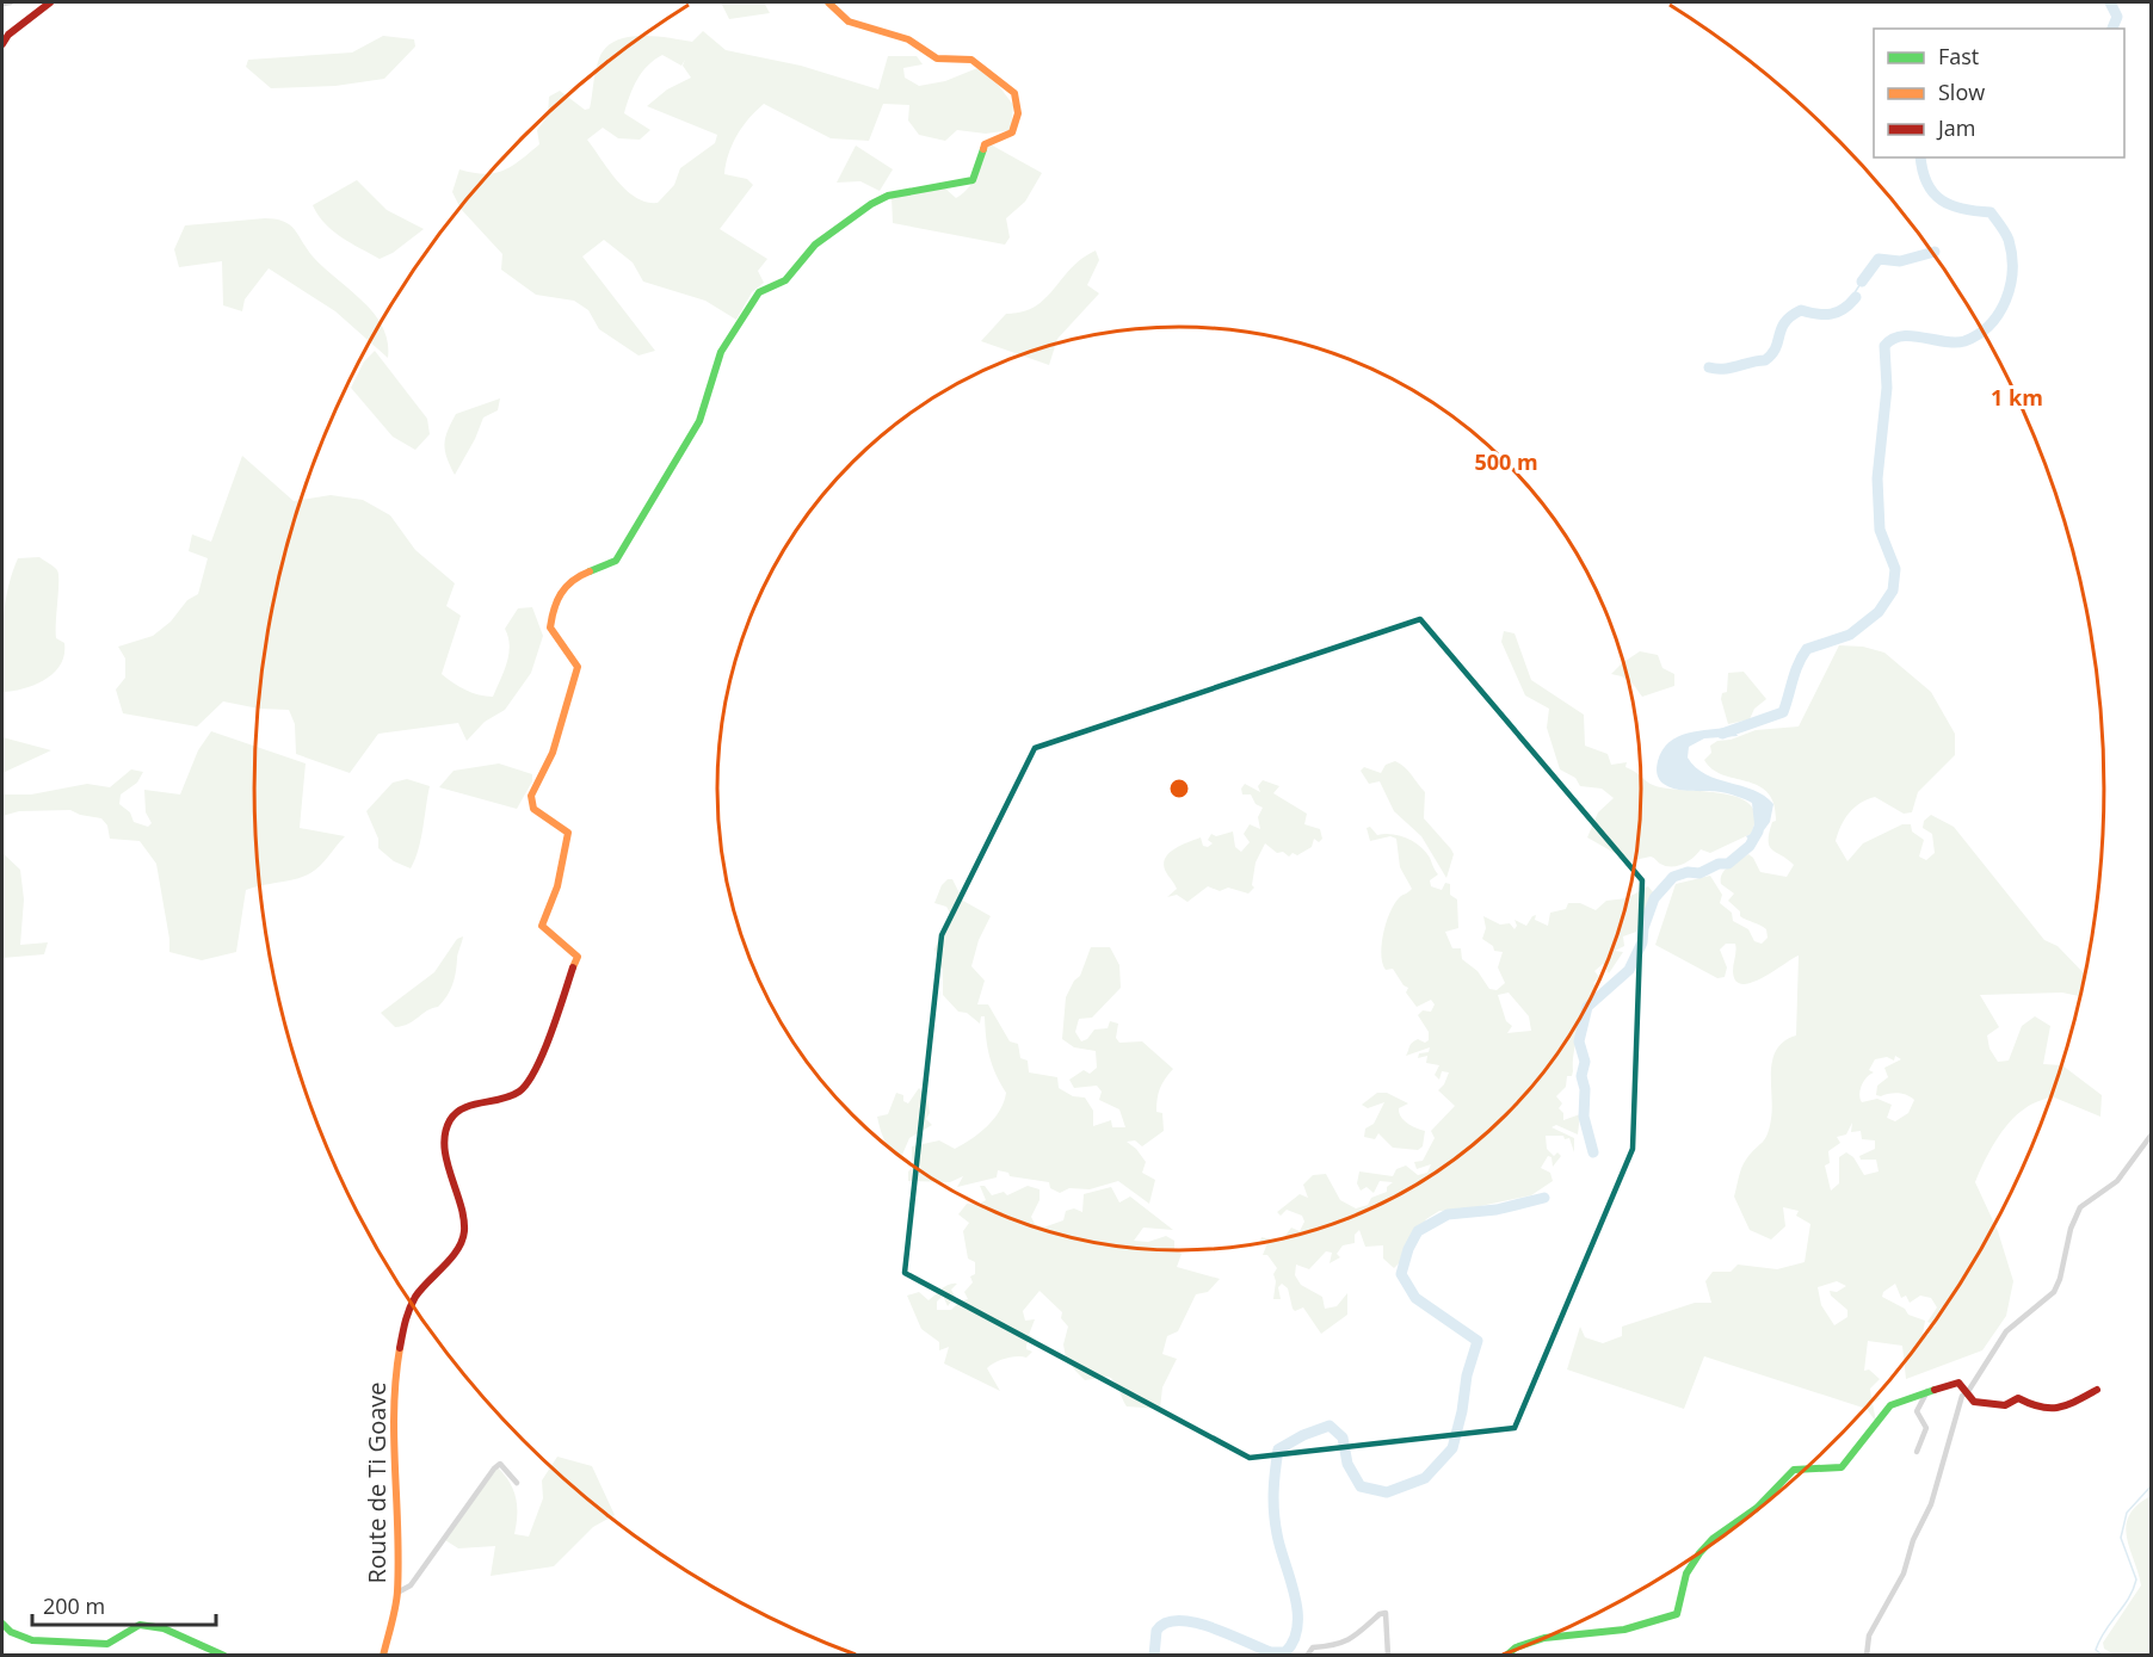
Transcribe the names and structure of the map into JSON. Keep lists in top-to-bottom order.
{
  "streets": {
    "street": ["Route de Ti Goave"]
  },
  "legend": ["Fast", "Slow", "Jam"],
  "scale_bar": "200 m",
  "rings": ["1 km", "500 m"]
}
